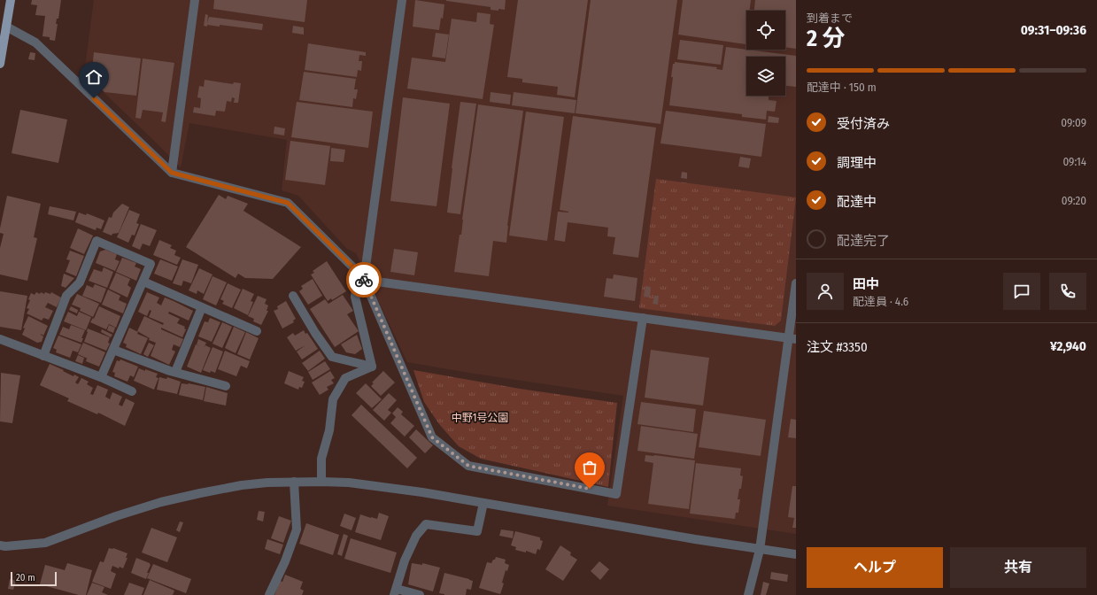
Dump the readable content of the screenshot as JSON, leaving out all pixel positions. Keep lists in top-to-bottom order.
{
  "parks": ["中野1号公園"],
  "scale_bar": "20 m",
  "page": {
    "heading": ["2 分", "到着まで", "09:31–09:36"],
    "panel": [
      "田中",
      "配達員 · 4.6",
      "注文 #3350",
      "¥2,940"
    ],
    "bar": "配達中 · 150 m",
    "list": [
      ["受付済み", "09:09"],
      ["調理中", "09:14"],
      ["配達中", "09:20"],
      "配達完了"
    ],
    "buttons": ["ヘルプ", "共有"],
    "scale": "20 m"
  }
}
